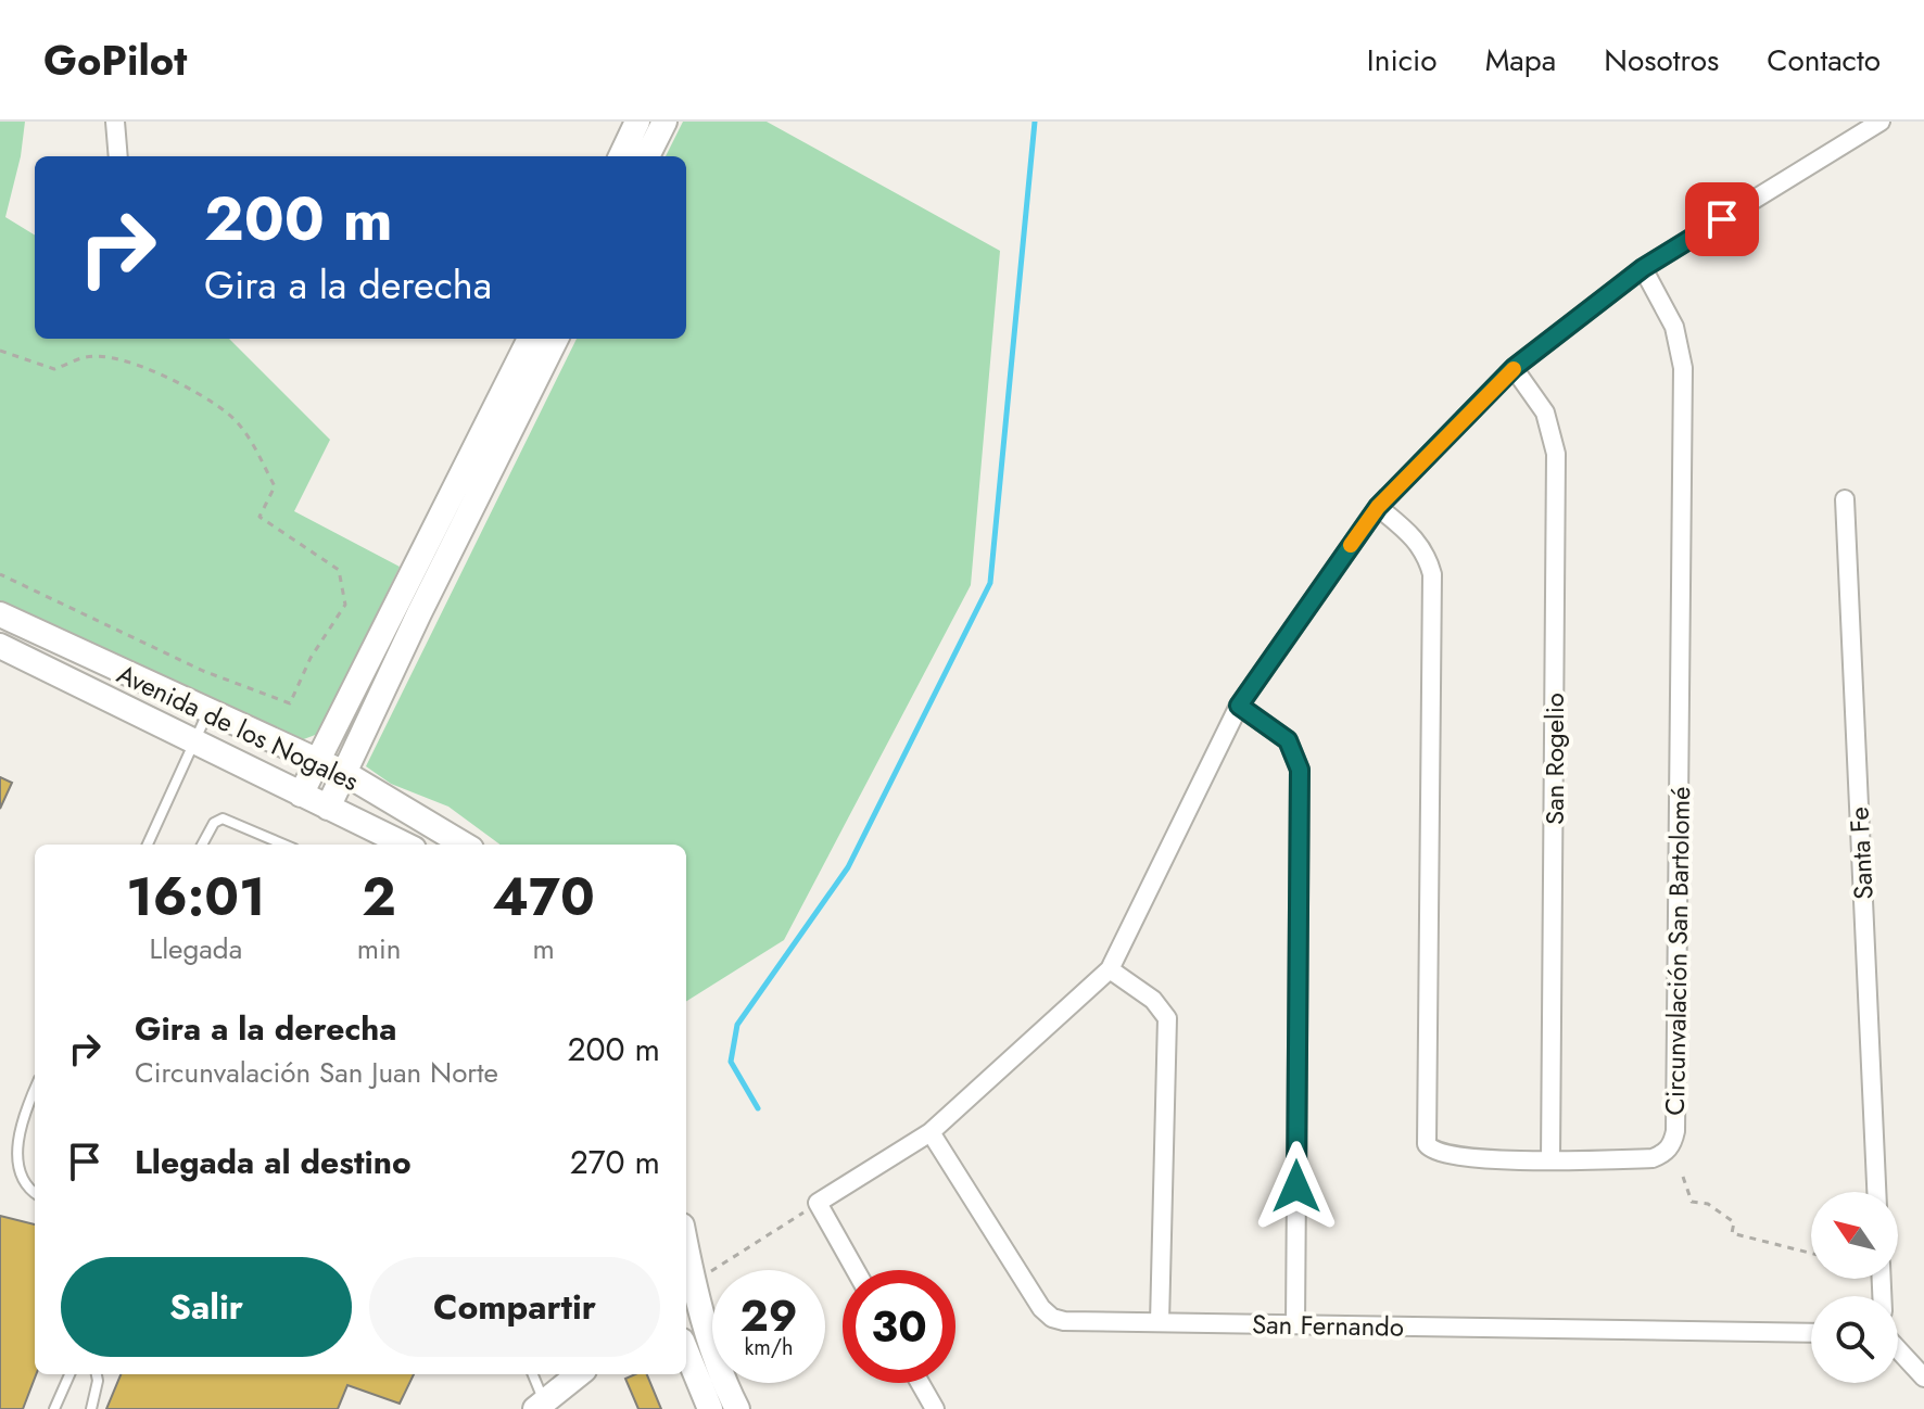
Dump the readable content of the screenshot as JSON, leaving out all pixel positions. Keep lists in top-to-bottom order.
{
  "streets": {
    "main road": ["Avenida de los Nogales"],
    "street": [
      "San Rogelio",
      "Santa Fe",
      "Circunvalación San Bartolomé",
      "San Fernando"
    ]
  },
  "crossings": [
    ["San Rogelio", "Circunvalación San Bartolomé"]
  ],
  "north": "top left",
  "page": {
    "header": "GoPilot",
    "nav": [
      "Inicio",
      "Mapa",
      "Nosotros",
      "Contacto"
    ],
    "turn": ["200 m", "Gira a la derecha"],
    "eta": [
      "16:01",
      "Llegada",
      "2",
      "min",
      "470",
      "m"
    ],
    "list": [
      {
        "name": "Gira a la derecha",
        "note": "Circunvalación San Juan Norte",
        "value": "200 m"
      },
      {
        "name": "Llegada al destino",
        "value": "270 m"
      }
    ],
    "buttons": ["Salir", "Compartir"],
    "speed": "29 km/h",
    "limit": "30"
  }
}
